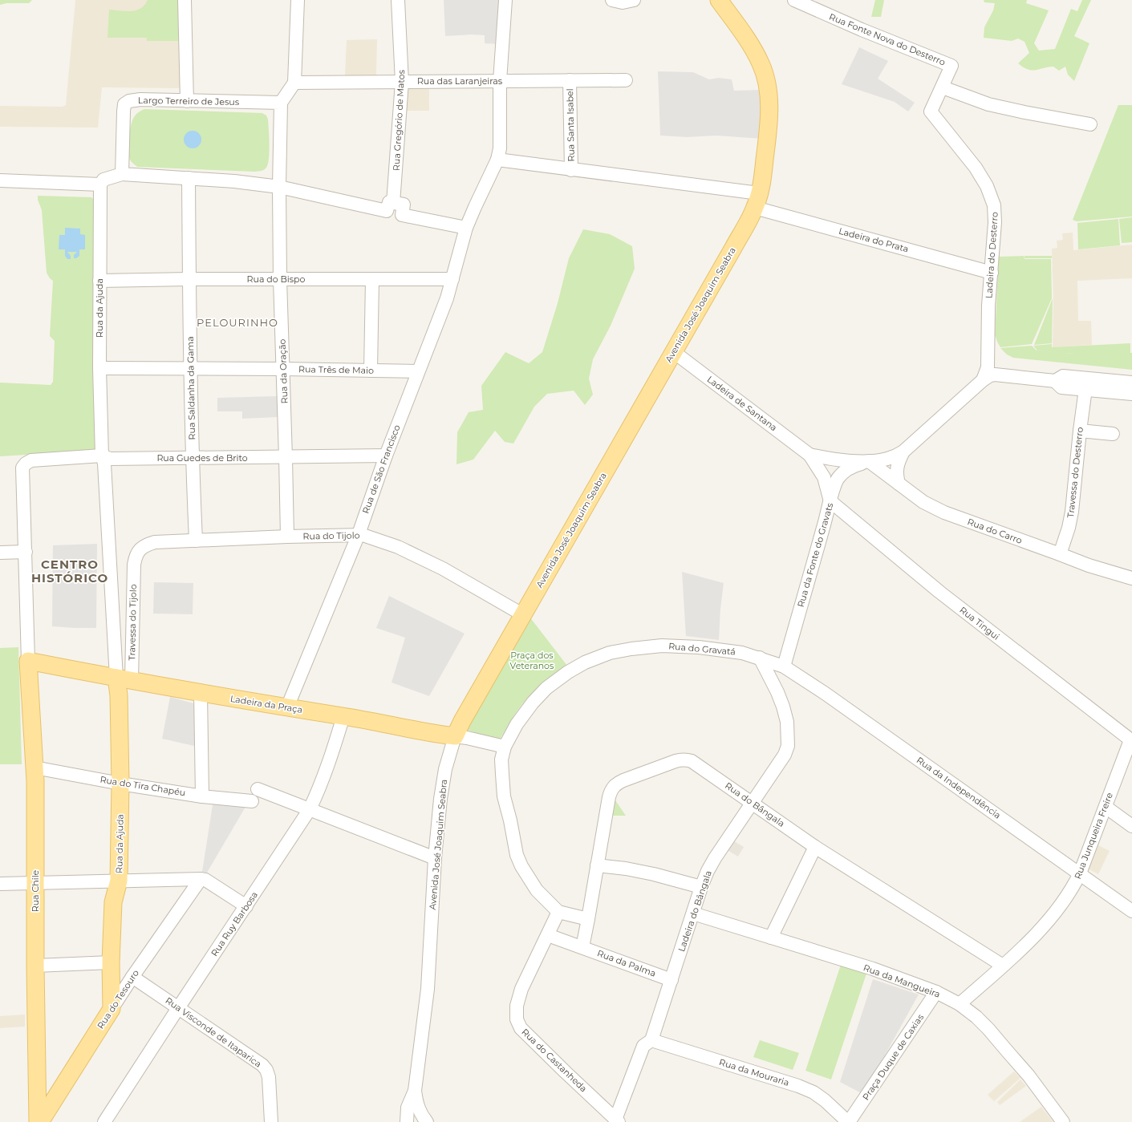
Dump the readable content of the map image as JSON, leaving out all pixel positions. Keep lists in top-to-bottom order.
{
  "streets": {
    "main road": [
      "Avenida José Joaquim Seabra",
      "Rua da Ajuda",
      "Ladeira da Praça",
      "Rua Chile",
      "Rua do Tesouro"
    ],
    "street": [
      "Rua Fonte Nova do Desterro",
      "Rua das Laranjeiras",
      "Largo Terreiro de Jesus",
      "Rua Gregório de Matos",
      "Rua Santa Isabel",
      "Ladeira do Prata",
      "Ladeira do Desterro",
      "Rua do Bispo",
      "Rua Três de Maio",
      "Rua da Oração",
      "Rua Saldanha da Gama",
      "Ladeira de Santana",
      "Rua Guedes de Brito",
      "Rua de São Francisco",
      "Travessa do Desterro",
      "Rua do Carro",
      "Rua do Tijolo",
      "Rua da Fonte do Gravats",
      "Travessa do Tijolo",
      "Rua Tingui",
      "Rua do Gravatá",
      "Rua do Tira Chapéu",
      "Rua da Independência",
      "Rua do Bângala",
      "Rua Junqueira Freire",
      "Ladeira do Bângala",
      "Rua Ruy Barbosa",
      "Rua da Palma",
      "Rua da Mangueira",
      "Rua Visconde de Itaparica",
      "Praça Duque de Caxias",
      "Rua do Castanheda",
      "Rua da Mouraria"
    ]
  },
  "crossings": [
    ["Rua Fonte Nova do Desterro", "Ladeira do Desterro"],
    ["Rua das Laranjeiras", "Rua Gregório de Matos"],
    ["Rua das Laranjeiras", "Rua Santa Isabel"],
    ["Rua das Laranjeiras", "Rua de São Francisco"],
    ["Rua Santa Isabel", "Ladeira do Prata"],
    ["Ladeira do Prata", "Ladeira do Desterro"],
    ["Ladeira do Prata", "Avenida José Joaquim Seabra"],
    ["Ladeira do Prata", "Rua de São Francisco"],
    ["Rua do Bispo", "Rua da Ajuda"],
    ["Rua do Bispo", "Rua da Oração"],
    ["Rua do Bispo", "Rua Saldanha da Gama"],
    ["Rua do Bispo", "Rua de São Francisco"],
    ["Avenida José Joaquim Seabra", "Ladeira de Santana"],
    ["Avenida José Joaquim Seabra", "Rua do Tijolo"],
    ["Avenida José Joaquim Seabra", "Ladeira da Praça"],
    ["Rua da Ajuda", "Rua Três de Maio"],
    ["Rua da Ajuda", "Rua Guedes de Brito"],
    ["Rua da Ajuda", "Travessa do Tijolo"],
    ["Rua da Ajuda", "Ladeira da Praça"],
    ["Rua da Ajuda", "Rua do Tira Chapéu"],
    ["Rua da Ajuda", "Rua do Tesouro"],
    ["Rua Três de Maio", "Rua da Oração"],
    ["Rua Três de Maio", "Rua Saldanha da Gama"],
    ["Rua Três de Maio", "Rua de São Francisco"],
    ["Rua da Oração", "Rua Guedes de Brito"],
    ["Rua da Oração", "Rua do Tijolo"],
    ["Rua Saldanha da Gama", "Rua Guedes de Brito"],
    ["Rua Saldanha da Gama", "Rua do Tijolo"],
    ["Ladeira de Santana", "Rua do Carro"],
    ["Ladeira de Santana", "Rua da Fonte do Gravats"],
    ["Ladeira de Santana", "Rua Tingui"],
    ["Rua Guedes de Brito", "Rua de São Francisco"],
    ["Rua de São Francisco", "Rua do Tijolo"],
    ["Rua de São Francisco", "Ladeira da Praça"],
    ["Travessa do Desterro", "Rua do Carro"],
    ["Rua do Carro", "Rua da Fonte do Gravats"],
    ["Rua do Tijolo", "Travessa do Tijolo"],
    ["Rua da Fonte do Gravats", "Rua Tingui"],
    ["Rua da Fonte do Gravats", "Rua do Gravatá"],
    ["Rua da Fonte do Gravats", "Rua da Independência"],
    ["Travessa do Tijolo", "Ladeira da Praça"],
    ["Rua Tingui", "Rua Junqueira Freire"],
    ["Rua do Gravatá", "Ladeira da Praça"],
    ["Rua do Gravatá", "Rua da Independência"],
    ["Rua do Gravatá", "Ladeira do Bângala"],
    ["Rua do Gravatá", "Rua do Castanheda"],
    ["Ladeira da Praça", "Rua Chile"],
    ["Ladeira da Praça", "Rua Ruy Barbosa"],
    ["Rua do Tira Chapéu", "Rua Chile"],
    ["Rua da Independência", "Rua Junqueira Freire"],
    ["Rua do Bângala", "Rua Junqueira Freire"],
    ["Rua do Bângala", "Ladeira do Bângala"],
    ["Rua do Bângala", "Rua da Palma"],
    ["Rua Junqueira Freire", "Rua da Mangueira"],
    ["Ladeira do Bângala", "Rua da Palma"],
    ["Ladeira do Bângala", "Rua da Mangueira"],
    ["Ladeira do Bângala", "Rua da Mouraria"],
    ["Rua Ruy Barbosa", "Rua Visconde de Itaparica"],
    ["Rua da Palma", "Rua do Castanheda"],
    ["Rua da Mangueira", "Praça Duque de Caxias"],
    ["Rua do Tesouro", "Rua Visconde de Itaparica"],
    ["Praça Duque de Caxias", "Rua da Mouraria"]
  ],
  "districts": ["PELOURINHO", "CENTRO HISTÓRICO"],
  "parks": ["Praça dos Veteranos"]
}
